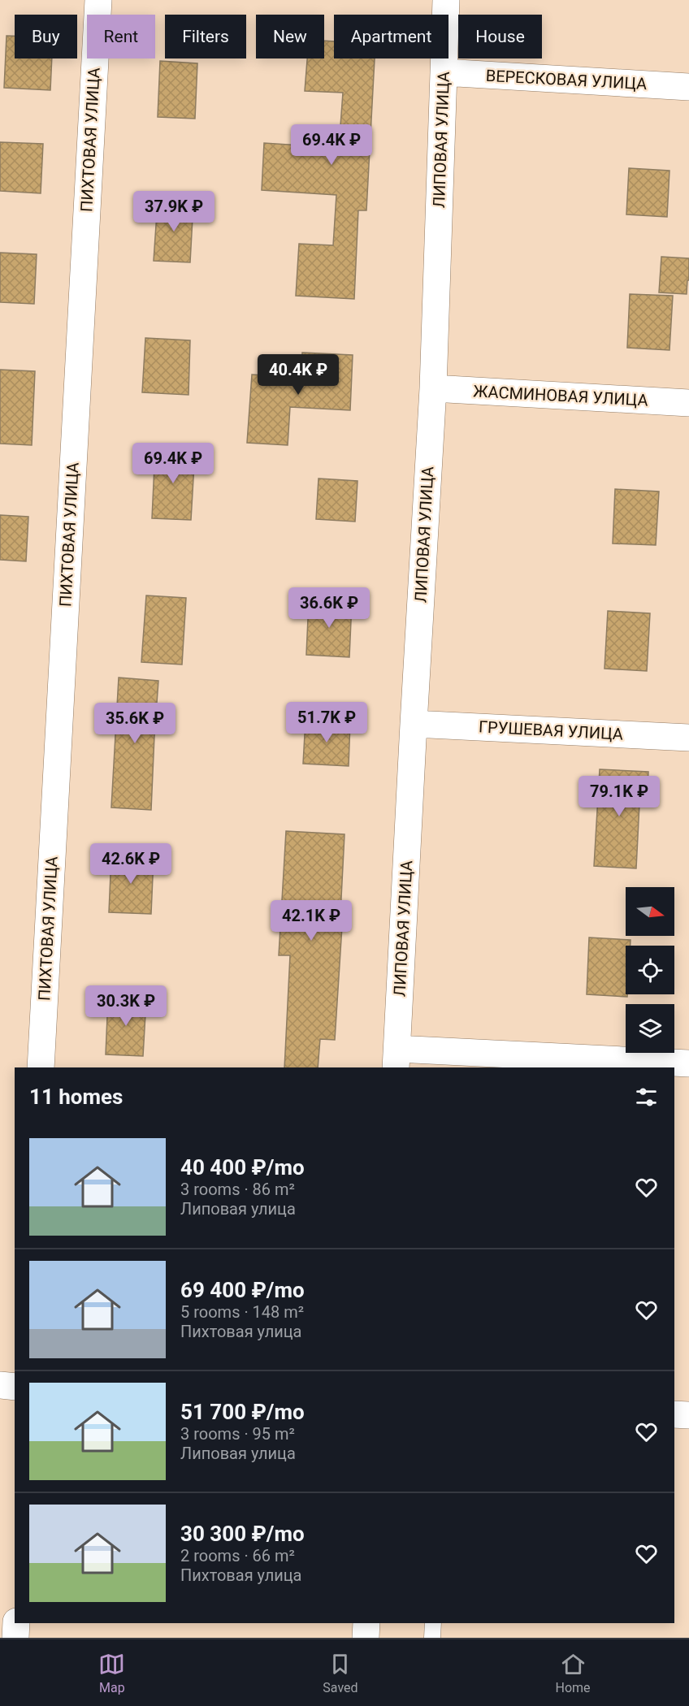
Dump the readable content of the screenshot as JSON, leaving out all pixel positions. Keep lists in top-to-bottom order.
{
  "streets": {
    "street": [
      "ВЕРЕСКОВАЯ УЛИЦА",
      "ПИХТОВАЯ УЛИЦА",
      "ЛИПОВАЯ УЛИЦА",
      "ЖАСМИНОВАЯ УЛИЦА",
      "ГРУШЕВАЯ УЛИЦА"
    ]
  },
  "crossings": [
    ["ВЕРЕСКОВАЯ УЛИЦА", "ЛИПОВАЯ УЛИЦА"],
    ["ЛИПОВАЯ УЛИЦА", "ЖАСМИНОВАЯ УЛИЦА"],
    ["ЛИПОВАЯ УЛИЦА", "ГРУШЕВАЯ УЛИЦА"]
  ],
  "north": "right",
  "page": {
    "chip": [
      "Buy",
      "Rent",
      "Filters",
      "New",
      "Apartment",
      "House"
    ],
    "price": [
      "69.4K ₽",
      "37.9K ₽",
      "40.4K ₽",
      "69.4K ₽",
      "36.6K ₽",
      "51.7K ₽",
      "35.6K ₽",
      "79.1K ₽",
      "42.6K ₽",
      "42.1K ₽",
      "30.3K ₽"
    ],
    "heading": "11 homes",
    "list": [
      {
        "name": "40 400 ₽/mo",
        "note": "3 rooms · 86 m² · Липовая улица"
      },
      {
        "name": "69 400 ₽/mo",
        "note": "5 rooms · 148 m² · Пихтовая улица"
      },
      {
        "name": "51 700 ₽/mo",
        "note": "3 rooms · 95 m² · Липовая улица"
      },
      {
        "name": "30 300 ₽/mo",
        "note": "2 rooms · 66 m² · Пихтовая улица"
      }
    ],
    "tabs": ["Map", "Saved", "Home"]
  }
}
